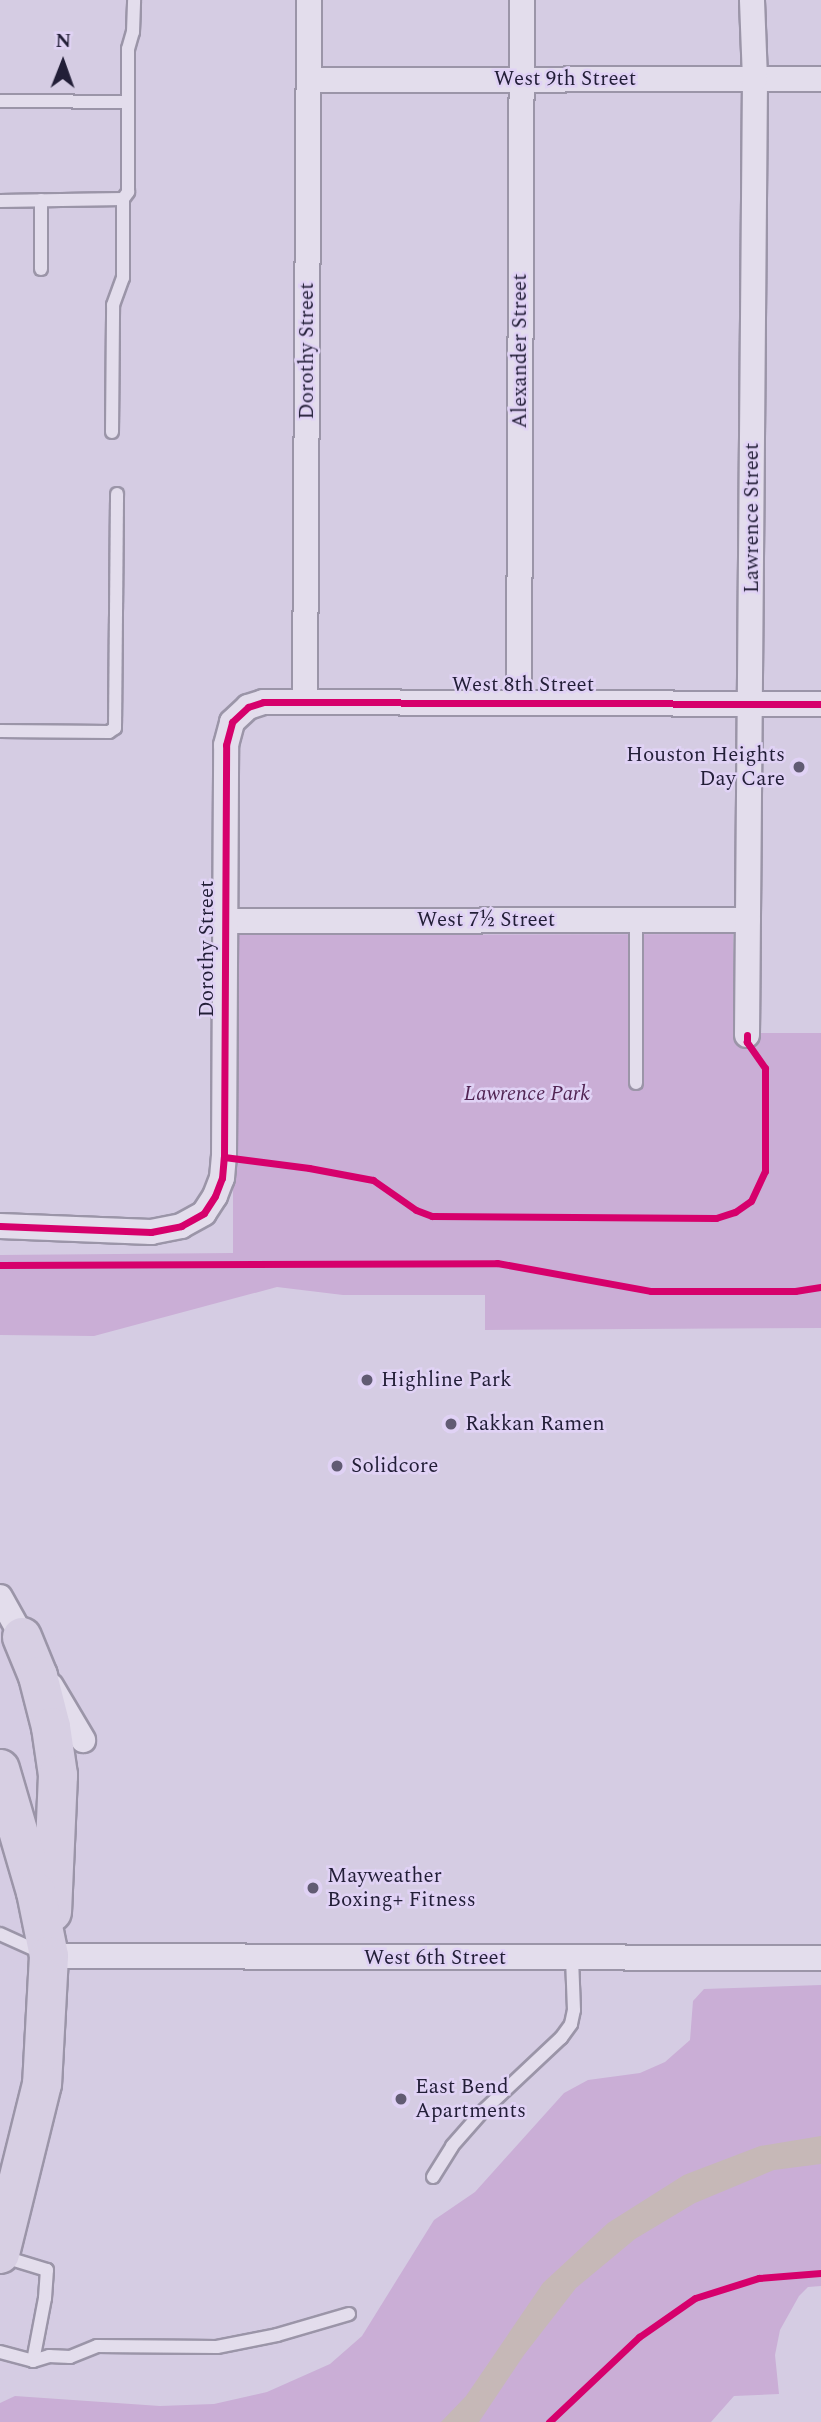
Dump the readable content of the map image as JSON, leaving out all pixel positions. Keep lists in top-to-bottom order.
{
  "streets": {
    "street": [
      "West 9th Street",
      "Dorothy Street",
      "Alexander Street",
      "Lawrence Street",
      "West 8th Street",
      "West 7½ Street",
      "West 6th Street"
    ]
  },
  "crossings": [
    ["West 9th Street", "Dorothy Street"],
    ["West 9th Street", "Alexander Street"],
    ["West 9th Street", "Lawrence Street"],
    ["Dorothy Street", "West 8th Street"],
    ["Dorothy Street", "West 7½ Street"],
    ["Alexander Street", "West 8th Street"],
    ["Lawrence Street", "West 8th Street"],
    ["Lawrence Street", "West 7½ Street"]
  ],
  "parks": ["Lawrence Park"],
  "places": [
    "Houston Heights Day Care",
    "Highline Park",
    "Rakkan Ramen",
    "Solidcore",
    "Mayweather Boxing+ Fitness",
    "East Bend Apartments"
  ],
  "north": "top"
}
